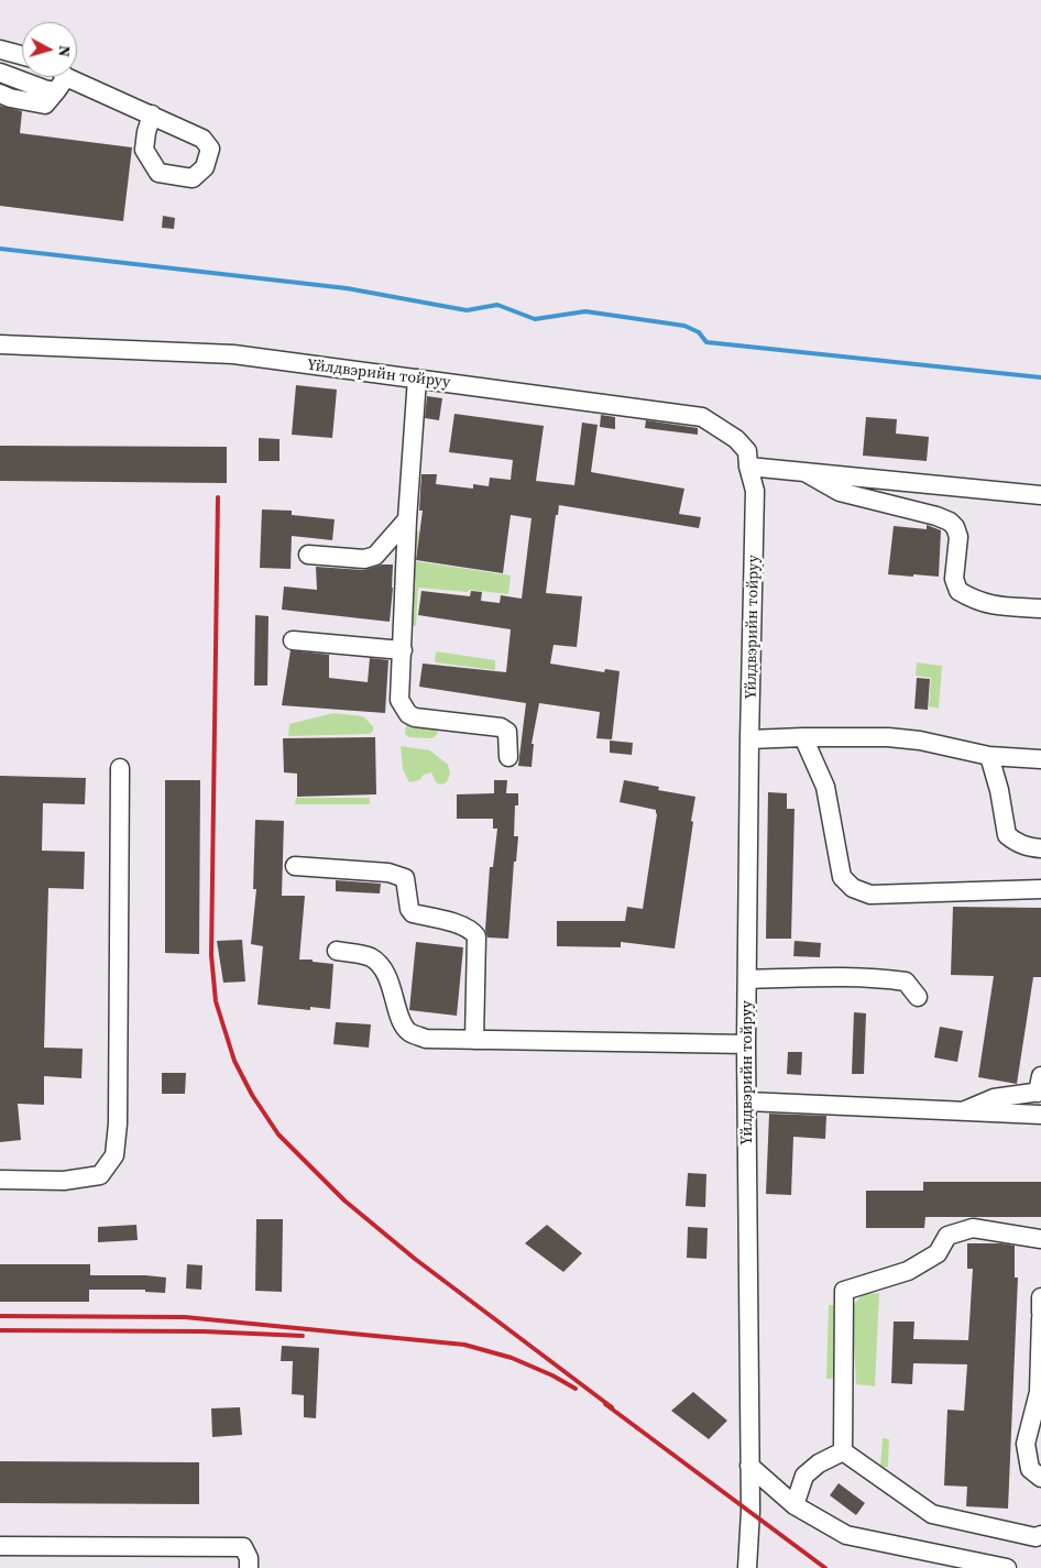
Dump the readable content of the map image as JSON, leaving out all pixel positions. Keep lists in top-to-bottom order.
{
  "streets": {
    "lane": ["Үйлдвэрийн тойруу"]
  },
  "north": "right"
}
